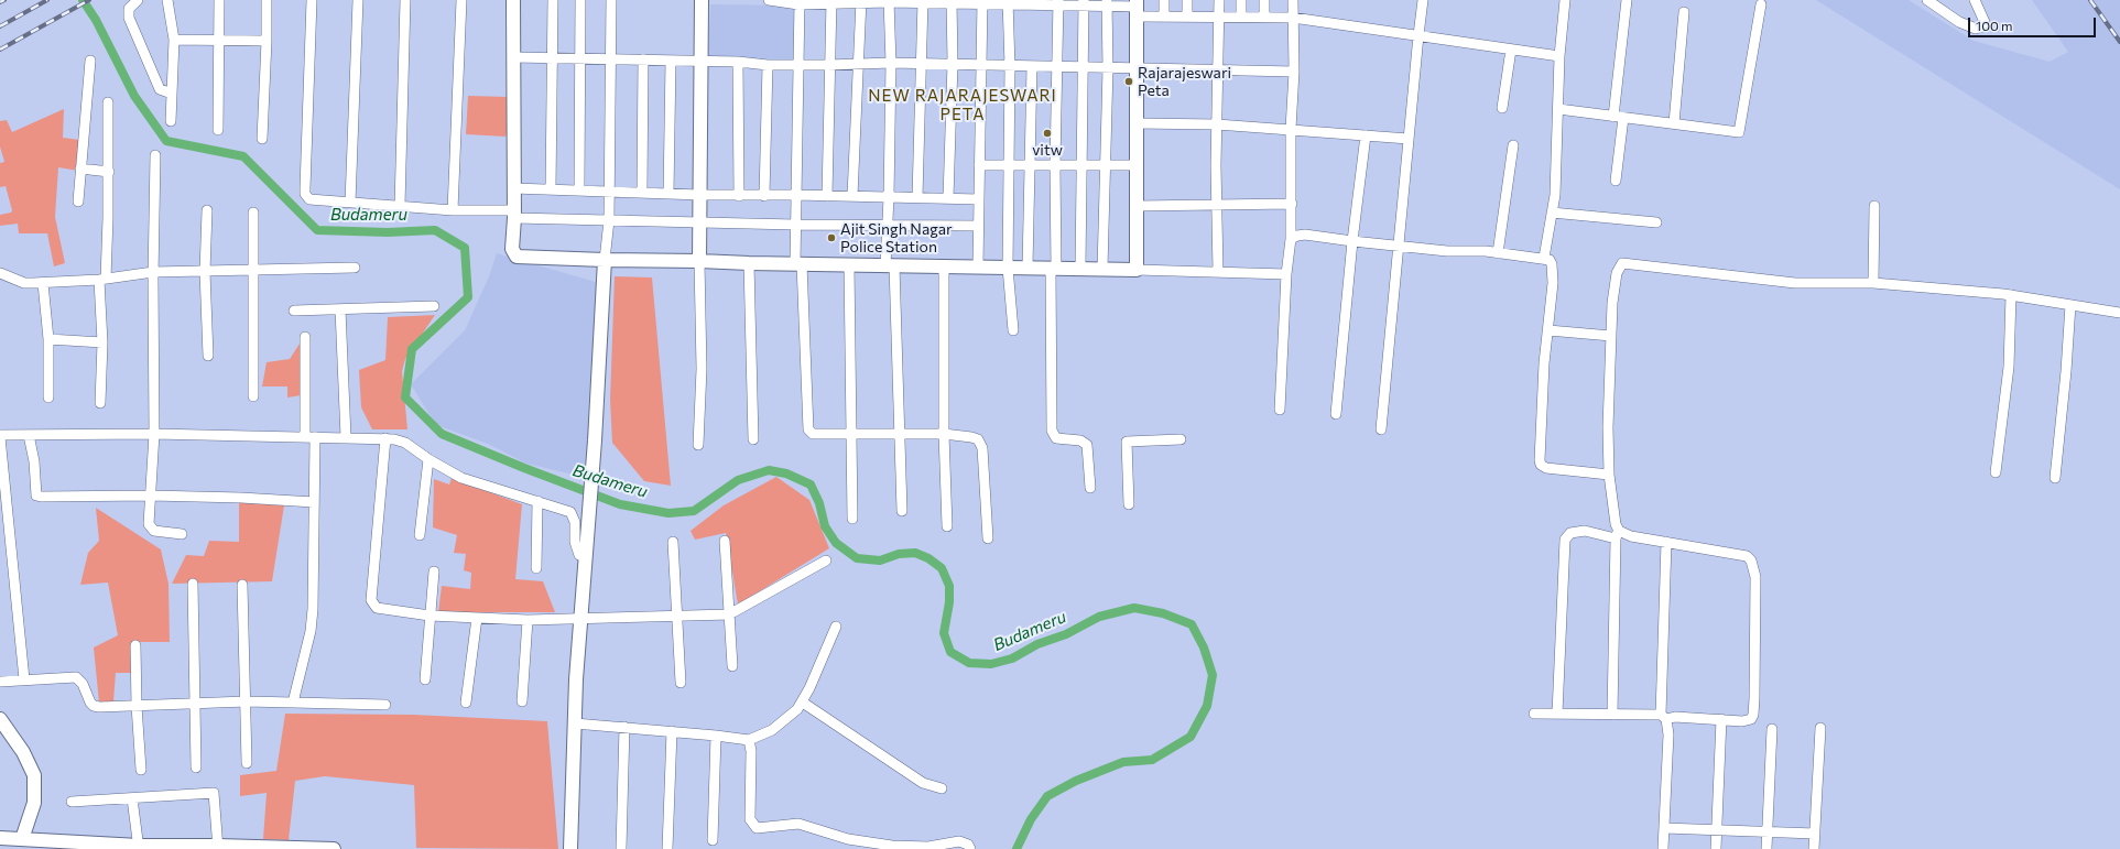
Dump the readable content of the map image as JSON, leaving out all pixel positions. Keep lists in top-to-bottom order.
{
  "districts": ["NEW RAJARAJESWARI PETA"],
  "water": ["Budameru"],
  "places": ["Rajarajeswari Peta", "vitw", "Ajit Singh Nagar Police Station"],
  "scale_bar": "100 m"
}
